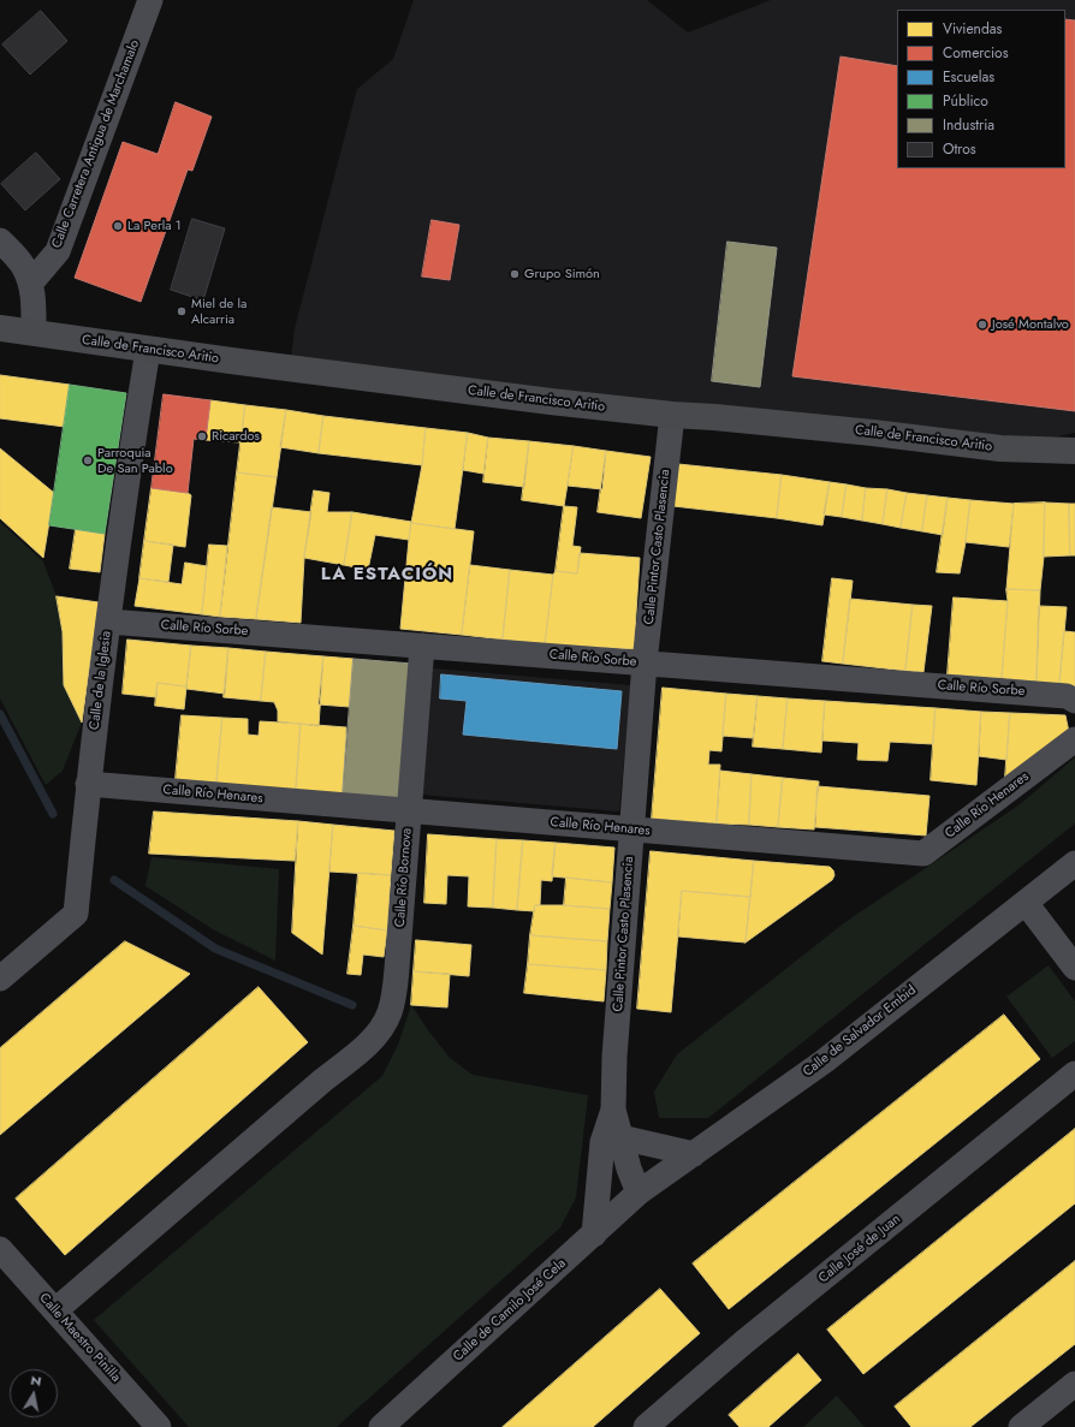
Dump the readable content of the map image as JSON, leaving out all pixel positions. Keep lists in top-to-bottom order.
{
  "streets": {
    "main road": ["Calle de Francisco Aritio"],
    "street": [
      "Calle Carretera Antigua de Marchamalo",
      "Calle Pintor Casto Plasencia",
      "Calle Río Sorbe",
      "Calle de la Iglesia",
      "Calle Río Henares",
      "Calle Río Bornova",
      "Calle de Salvador Embid",
      "Calle José de Juan",
      "Calle de Camilo José Cela",
      "Calle Maestro Pinilla"
    ]
  },
  "crossings": [
    ["Calle de Francisco Aritio", "Calle Pintor Casto Plasencia"],
    ["Calle de Francisco Aritio", "Calle de la Iglesia"],
    ["Calle Pintor Casto Plasencia", "Calle Río Sorbe"],
    ["Calle Pintor Casto Plasencia", "Calle Río Henares"],
    ["Calle Pintor Casto Plasencia", "Calle de Salvador Embid"],
    ["Calle Pintor Casto Plasencia", "Calle de Camilo José Cela"],
    ["Calle Río Sorbe", "Calle de la Iglesia"],
    ["Calle Río Sorbe", "Calle Río Bornova"],
    ["Calle de la Iglesia", "Calle Río Henares"],
    ["Calle Río Henares", "Calle Río Bornova"],
    ["Calle Río Bornova", "Calle Maestro Pinilla"],
    ["Calle de Salvador Embid", "Calle de Camilo José Cela"]
  ],
  "districts": ["LA ESTACIÓN"],
  "places": [
    "La Perla 1",
    "Grupo Simón",
    "Miel de la Alcarria",
    "José Montalvo",
    "Ricardos",
    "Parroquia De San Pablo"
  ],
  "legend": [
    "Viviendas",
    "Comercios",
    "Escuelas",
    "Público",
    "Industria",
    "Otros"
  ],
  "north": "top"
}
